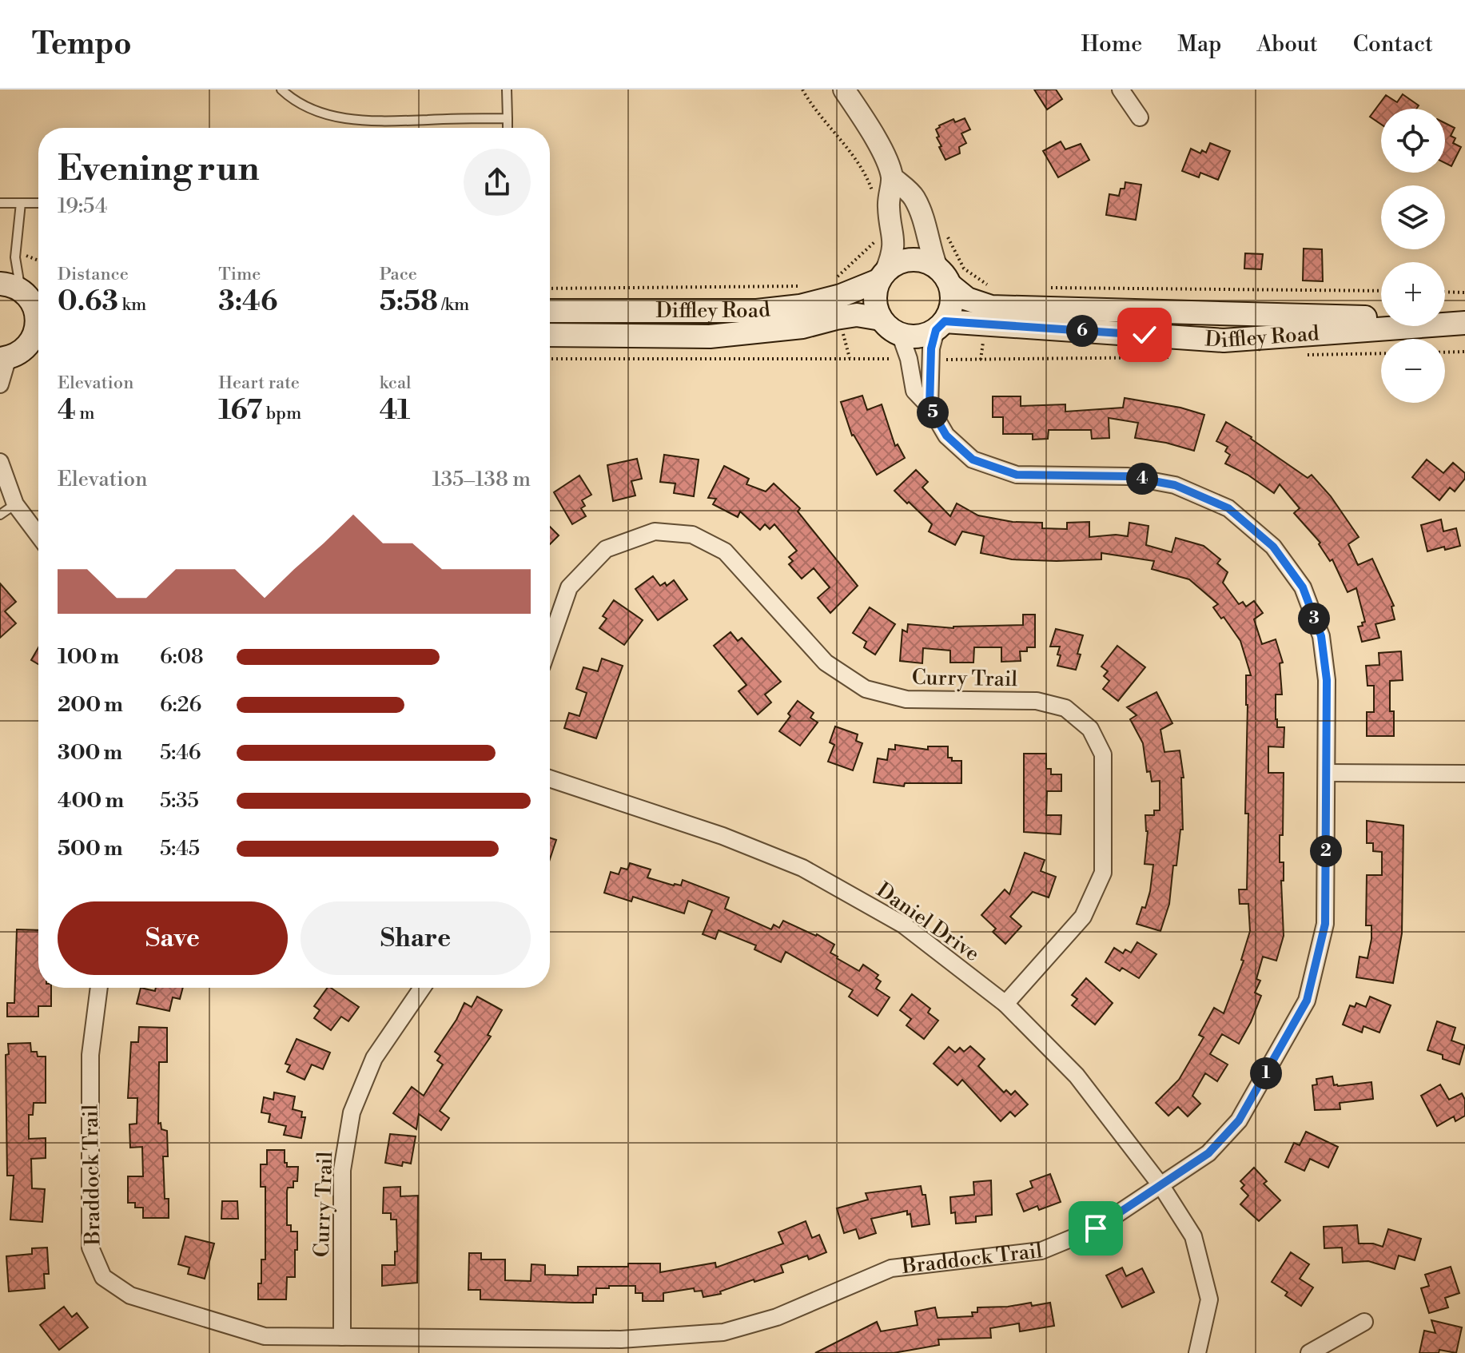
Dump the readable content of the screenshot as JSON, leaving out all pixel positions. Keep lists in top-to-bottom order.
{
  "streets": {
    "main road": ["Diffley Road"],
    "street": ["Curry Trail", "Daniel Drive", "Braddock Trail"]
  },
  "crossings": [
    ["Diffley Road", "Braddock Trail"],
    ["Curry Trail", "Daniel Drive"],
    ["Curry Trail", "Braddock Trail"],
    ["Daniel Drive", "Braddock Trail"]
  ],
  "page": {
    "header": "Tempo",
    "nav": [
      "Home",
      "Map",
      "About",
      "Contact"
    ],
    "map_buttons": ["+", "−"],
    "heading": ["Evening run", "19:54"],
    "stats": [
      ["Distance", "0.63 km"],
      ["Time", "3:46"],
      ["Pace", "5:58 /km"],
      ["Elevation", "4 m"],
      ["Heart rate", "167 bpm"],
      ["kcal", "41"]
    ],
    "pins": [
      "6",
      "5",
      "4",
      "3",
      "2",
      "1"
    ],
    "chart": ["Elevation", "135–138 m"],
    "list": [
      {
        "name": "100 m",
        "note": "6:08"
      },
      {
        "name": "200 m",
        "note": "6:26"
      },
      {
        "name": "300 m",
        "note": "5:46"
      },
      {
        "name": "400 m",
        "note": "5:35"
      },
      {
        "name": "500 m",
        "note": "5:45"
      }
    ],
    "buttons": ["Save", "Share"]
  }
}
